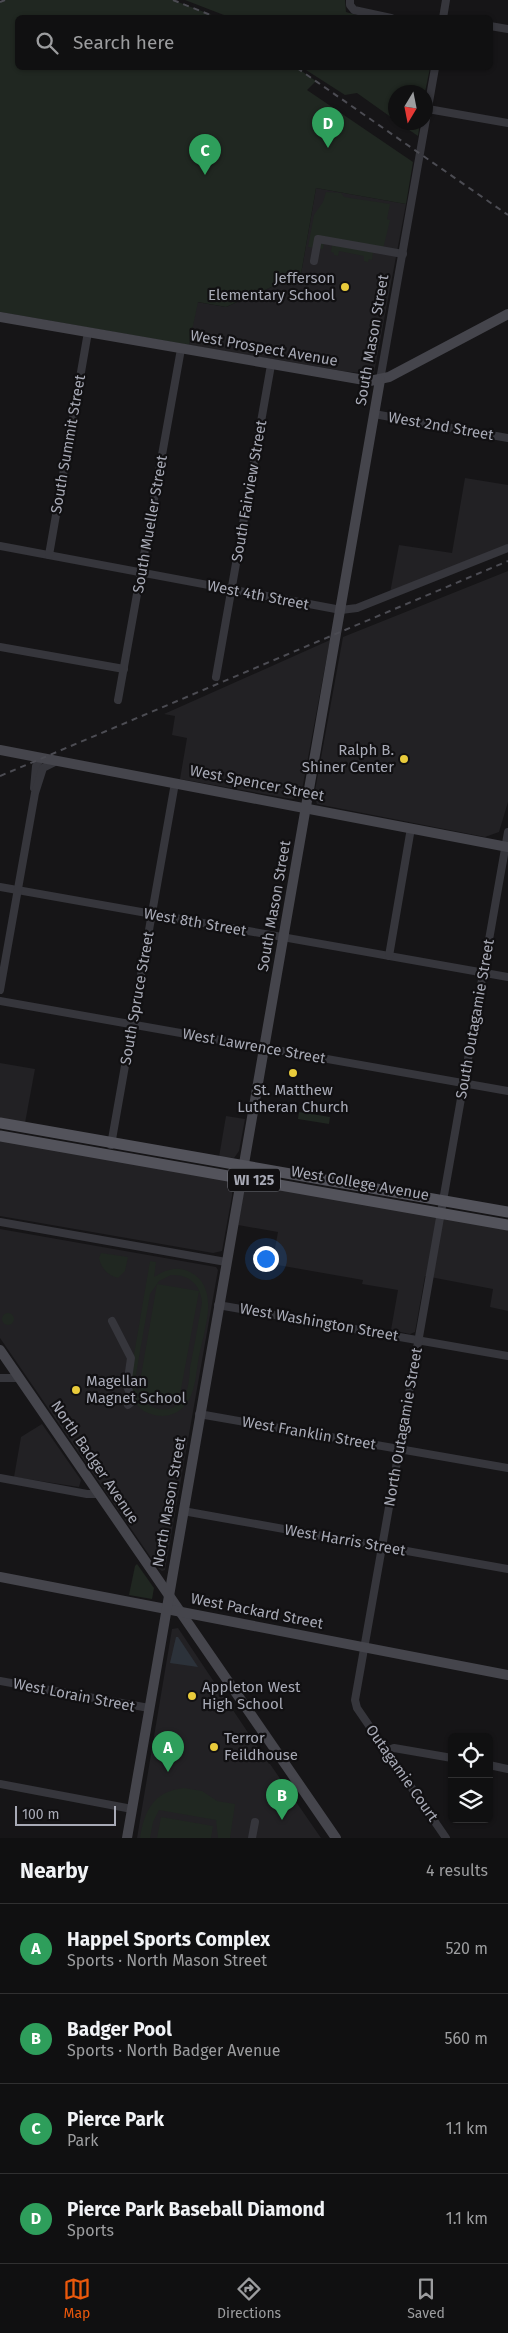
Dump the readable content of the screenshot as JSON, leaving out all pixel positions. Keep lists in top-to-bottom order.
{
  "streets": {
    "main road": [
      "South Mason Street",
      "West Prospect Avenue",
      "West Spencer Street",
      "WI 125",
      "West College Avenue",
      "North Badger Avenue",
      "North Mason Street",
      "West Packard Street"
    ],
    "street": [
      "West 2nd Street",
      "South Summit Street",
      "South Fairview Street",
      "South Mueller Street",
      "West 4th Street",
      "West 8th Street",
      "South Spruce Street",
      "South Outagamie Street",
      "West Lawrence Street",
      "West Washington Street",
      "North Outagamie Street",
      "West Franklin Street",
      "West Harris Street",
      "West Lorain Street",
      "Outagamie Court"
    ]
  },
  "crossings": [
    ["South Mason Street", "West Prospect Avenue"],
    ["South Mason Street", "West 2nd Street"],
    ["South Mason Street", "West 4th Street"],
    ["South Mason Street", "West Spencer Street"],
    ["South Mason Street", "West 8th Street"],
    ["South Mason Street", "West Lawrence Street"],
    ["South Mason Street", "West College Avenue"],
    ["South Mason Street", "North Mason Street"],
    ["West Prospect Avenue", "South Summit Street"],
    ["West Prospect Avenue", "South Fairview Street"],
    ["West Prospect Avenue", "South Mueller Street"],
    ["South Summit Street", "West 4th Street"],
    ["South Fairview Street", "West 4th Street"],
    ["South Mueller Street", "West 4th Street"],
    ["West Spencer Street", "South Spruce Street"],
    ["West Spencer Street", "South Outagamie Street"],
    ["West 8th Street", "South Spruce Street"],
    ["West 8th Street", "South Outagamie Street"],
    ["South Spruce Street", "West Lawrence Street"],
    ["South Spruce Street", "West College Avenue"],
    ["South Outagamie Street", "West Lawrence Street"],
    ["South Outagamie Street", "West College Avenue"],
    ["South Outagamie Street", "North Outagamie Street"],
    ["West College Avenue", "North Outagamie Street"],
    ["West College Avenue", "North Mason Street"],
    ["West Washington Street", "North Outagamie Street"],
    ["West Washington Street", "North Mason Street"],
    ["North Outagamie Street", "West Franklin Street"],
    ["North Outagamie Street", "West Harris Street"],
    ["North Outagamie Street", "West Packard Street"],
    ["North Outagamie Street", "Outagamie Court"],
    ["West Franklin Street", "North Mason Street"],
    ["North Badger Avenue", "North Mason Street"],
    ["North Badger Avenue", "West Packard Street"],
    ["North Mason Street", "West Harris Street"],
    ["North Mason Street", "West Packard Street"],
    ["North Mason Street", "West Lorain Street"]
  ],
  "places": [
    "Jefferson Elementary School",
    "Ralph B. Shiner Center",
    "St. Matthew Lutheran Church",
    "Magellan Magnet School",
    "Appleton West High School",
    "Terror Feildhouse"
  ],
  "scale_bar": "100 m",
  "north": "bottom",
  "page": {
    "search": "Search here",
    "pins": [
      "D",
      "C",
      "A",
      "B"
    ],
    "scale": "100 m",
    "heading": ["Nearby", "4 results"],
    "list": [
      {
        "mark": "A",
        "name": "Happel Sports Complex",
        "note": "Sports · North Mason Street",
        "value": "520 m"
      },
      {
        "mark": "B",
        "name": "Badger Pool",
        "note": "Sports · North Badger Avenue",
        "value": "560 m"
      },
      {
        "mark": "C",
        "name": "Pierce Park",
        "note": "Park",
        "value": "1.1 km"
      },
      {
        "mark": "D",
        "name": "Pierce Park Baseball Diamond",
        "note": "Sports",
        "value": "1.1 km"
      }
    ],
    "nav": ["Map", "Directions", "Saved"]
  }
}
